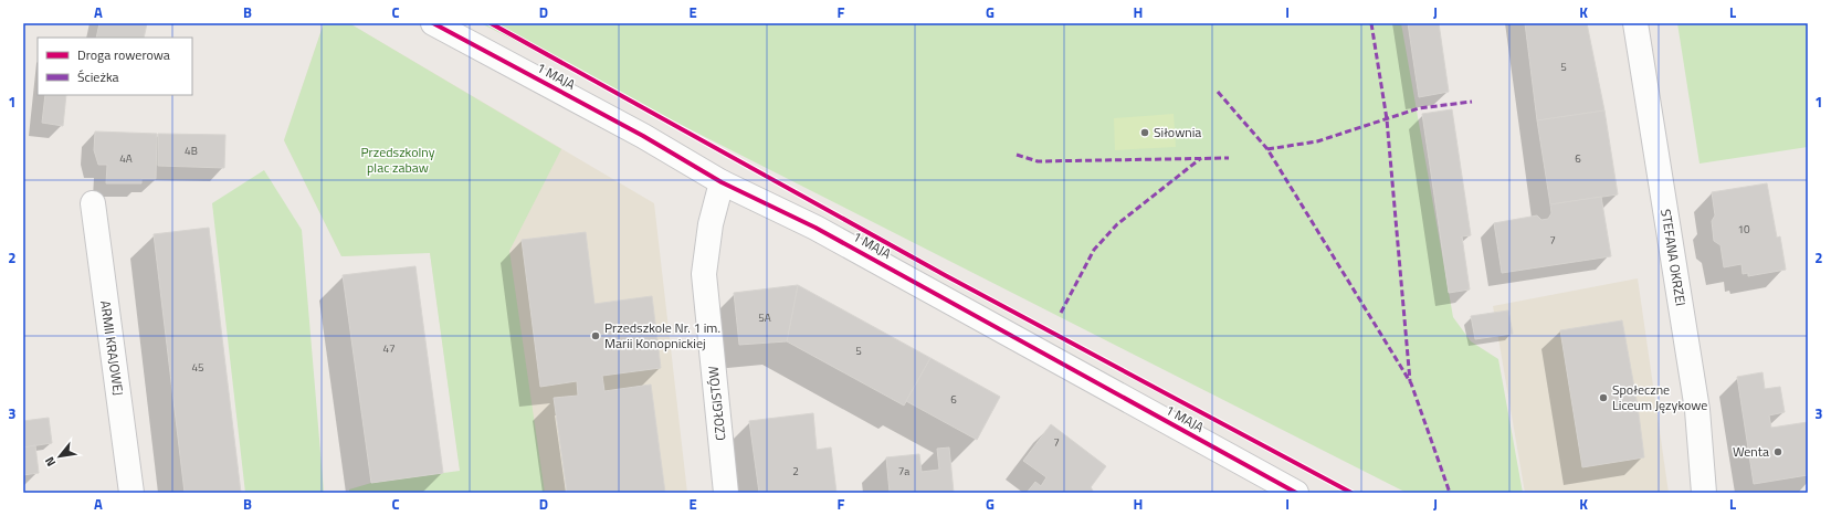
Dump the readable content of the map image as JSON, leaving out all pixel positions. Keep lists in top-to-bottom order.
{
  "streets": {
    "street": [
      "1 MAJA",
      "STEFANA OKRZEI",
      "ARMII KRAJOWEJ",
      "CZOŁGISTÓW"
    ]
  },
  "crossings": [
    ["1 MAJA", "CZOŁGISTÓW"]
  ],
  "parks": ["Przedszkolny plac zabaw"],
  "places": [
    "Siłownia",
    "Przedszkole Nr. 1 im. Marii Konopnickiej",
    "Społeczne Liceum Językowe",
    "Wenta"
  ],
  "house_numbers": [
    "5",
    "4B",
    "4A",
    "6",
    "10",
    "7",
    "5A",
    "47",
    "5",
    "45",
    "6",
    "7",
    "2",
    "7a"
  ],
  "legend": ["Droga rowerowa", "Ścieżka"],
  "north": "bottom left",
  "grid": {
    "columns": [
      "A",
      "B",
      "C",
      "D",
      "E",
      "F",
      "G",
      "H",
      "I",
      "J",
      "K",
      "L"
    ],
    "rows": ["1", "2", "3"]
  }
}
